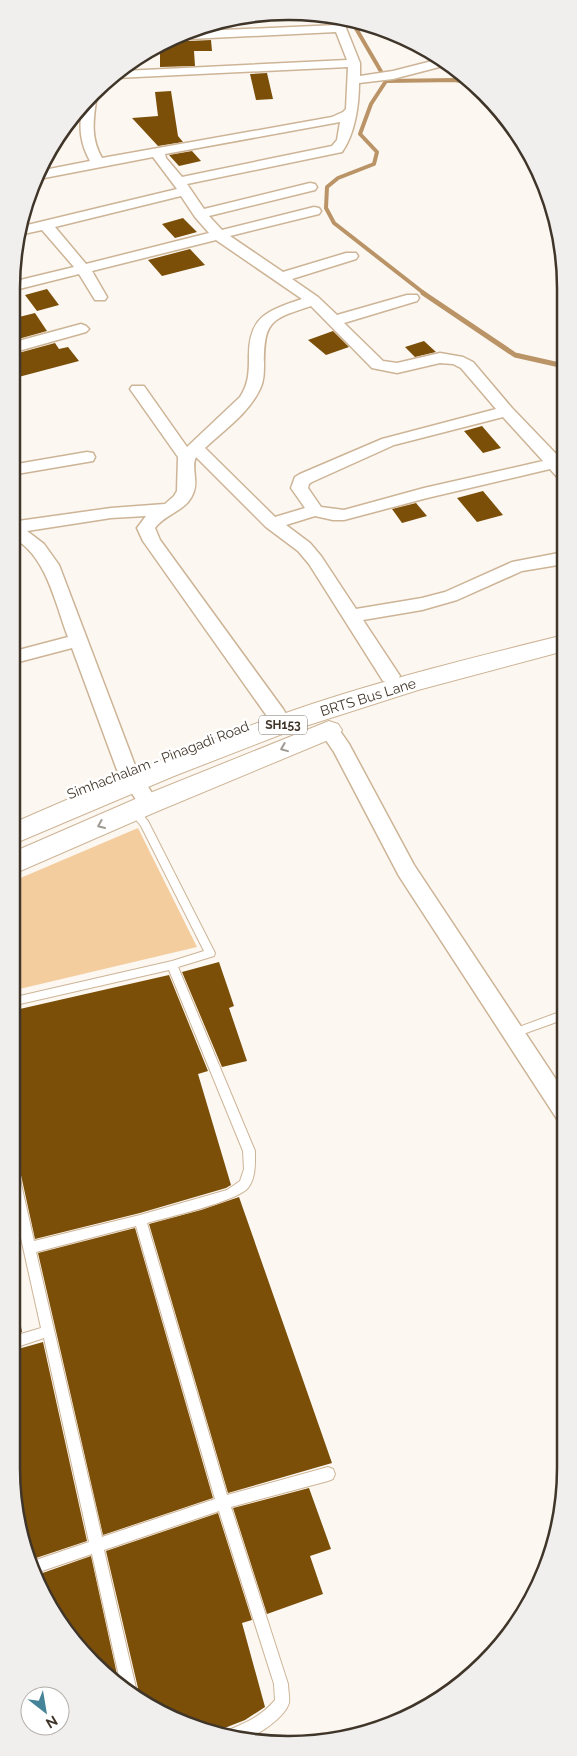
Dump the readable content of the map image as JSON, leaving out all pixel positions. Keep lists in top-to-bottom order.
{
  "streets": {
    "main road": ["BRTS Bus Lane", "SH153", "Simhachalam - Pinagadi Road"]
  },
  "crossings": [
    ["BRTS Bus Lane", "Simhachalam - Pinagadi Road"]
  ],
  "north": "bottom right"
}
